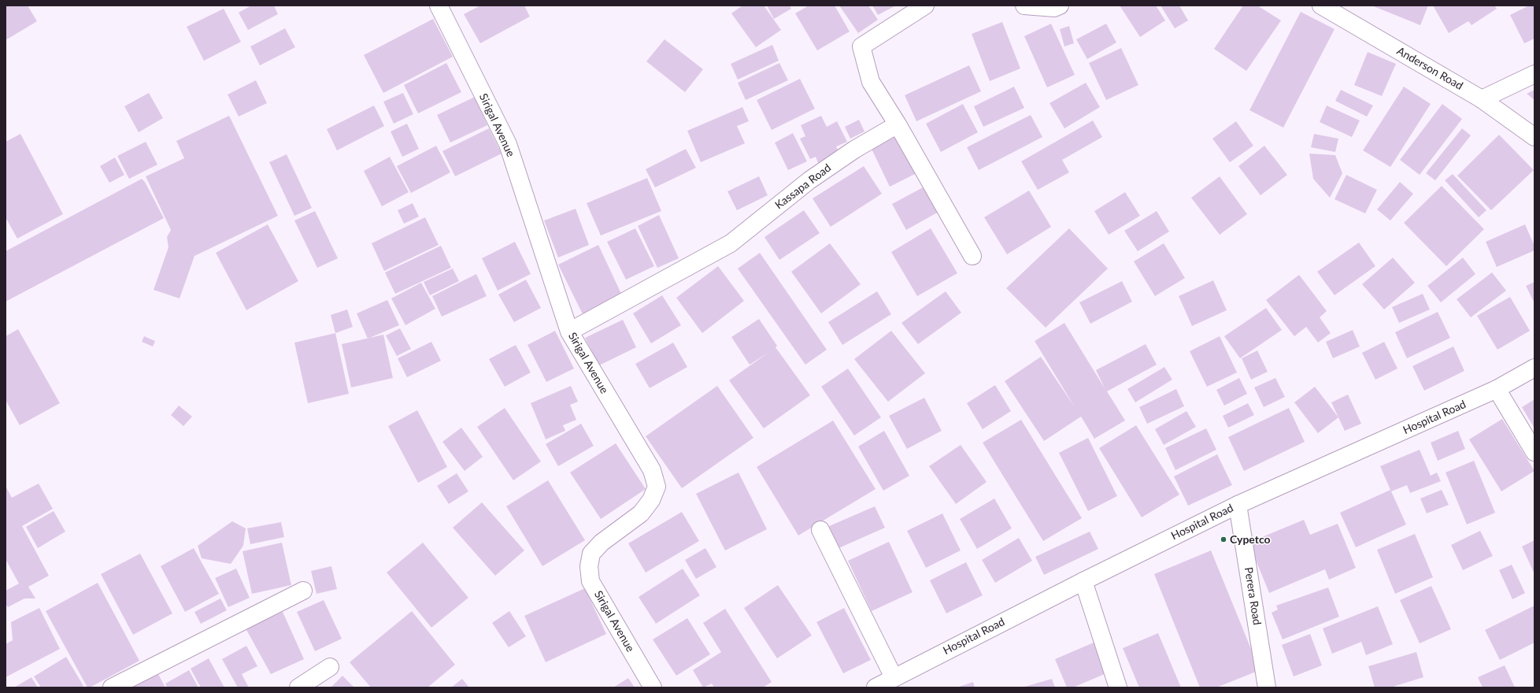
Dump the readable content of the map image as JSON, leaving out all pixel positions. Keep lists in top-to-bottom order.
{
  "streets": {
    "street": [
      "Anderson Road",
      "Sirigal Avenue",
      "Kassapa Road",
      "Hospital Road",
      "Perera Road"
    ]
  },
  "crossings": [
    ["Sirigal Avenue", "Kassapa Road"],
    ["Hospital Road", "Perera Road"]
  ],
  "places": ["Cypetco"]
}
